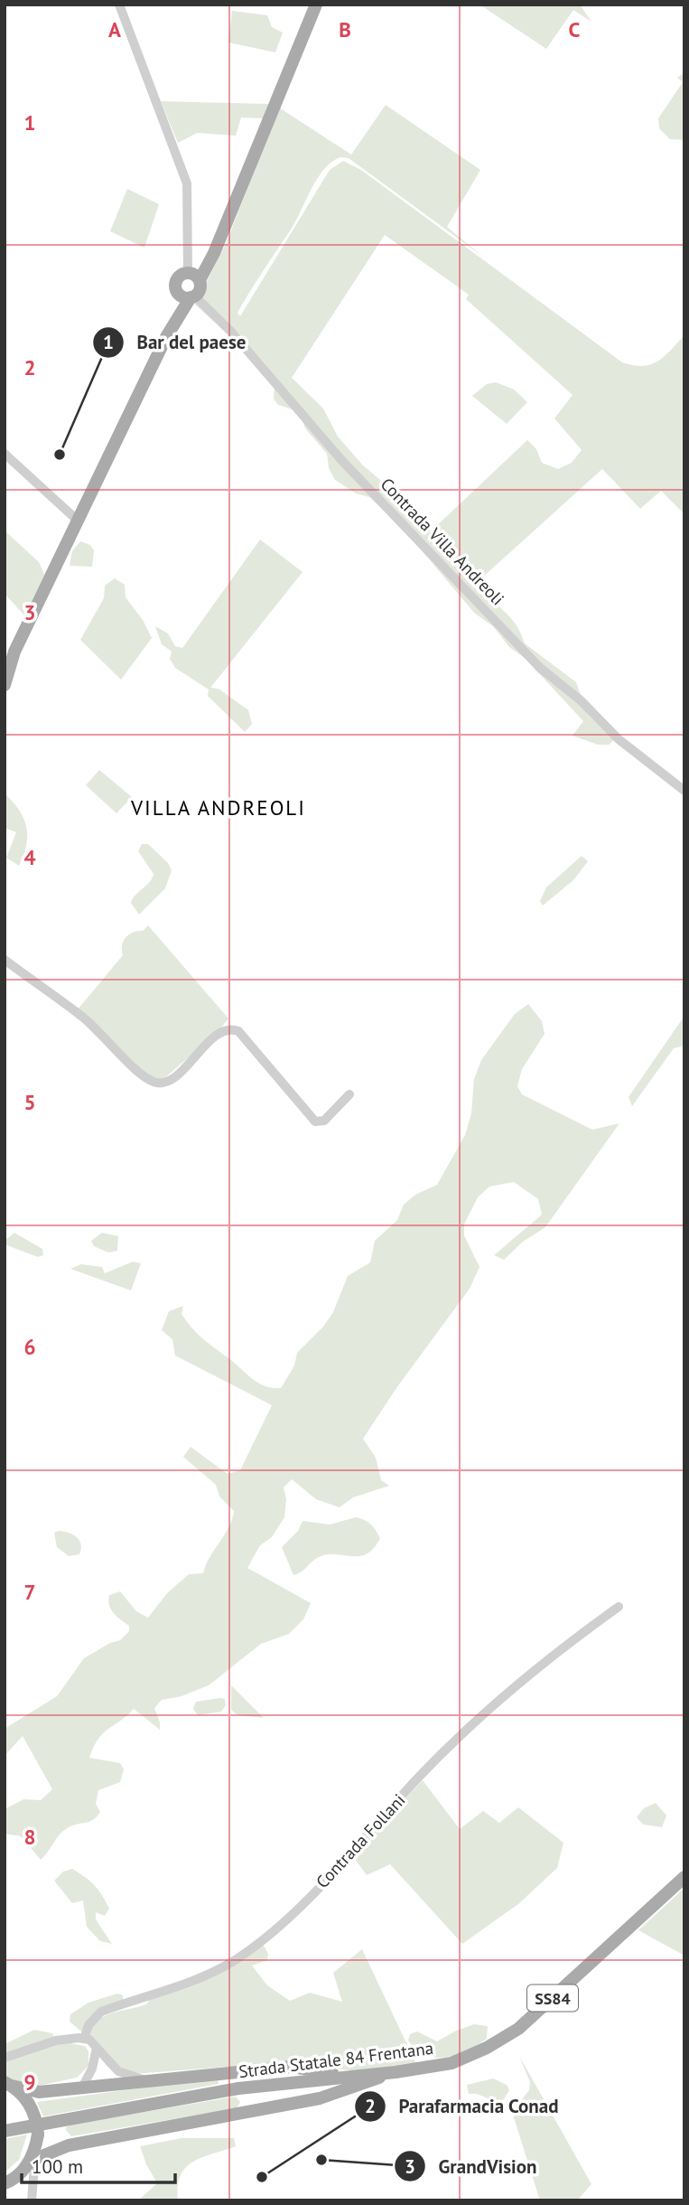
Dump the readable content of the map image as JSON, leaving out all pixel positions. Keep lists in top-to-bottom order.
{
  "streets": {
    "main road": ["SS84", "Strada Statale 84 Frentana"],
    "street": ["Contrada Villa Andreoli", "Contrada Follani"]
  },
  "districts": ["VILLA ANDREOLI"],
  "places": ["Bar del paese", "GrandVision", "Parafarmacia Conad"],
  "scale_bar": "100 m",
  "grid": {
    "columns": ["A", "B", "C"],
    "rows": [
      "1",
      "2",
      "3",
      "4",
      "5",
      "6",
      "7",
      "8",
      "9"
    ]
  }
}
